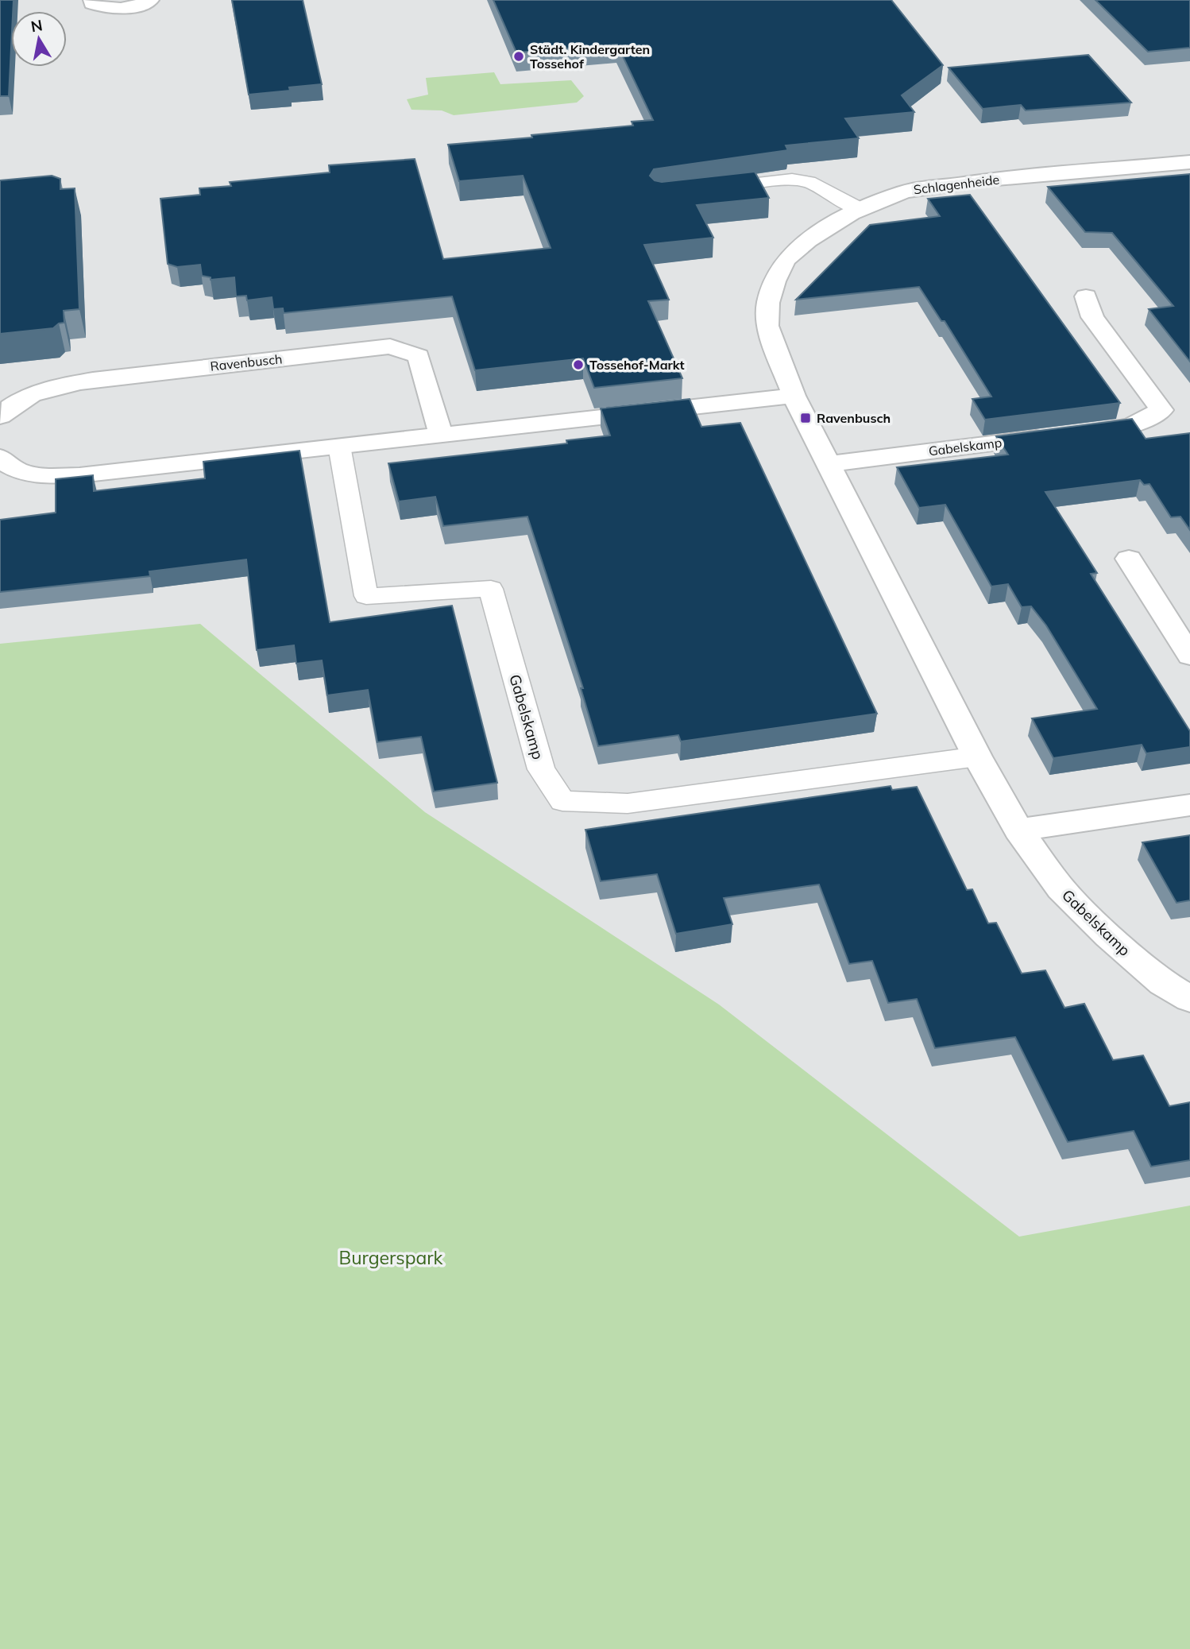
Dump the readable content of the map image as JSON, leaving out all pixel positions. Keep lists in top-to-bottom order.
{
  "streets": {
    "street": ["Schlagenheide", "Ravenbusch", "Gabelskamp"]
  },
  "crossings": [
    ["Schlagenheide", "Gabelskamp"]
  ],
  "parks": ["Burgerspark"],
  "places": {
    "other": ["Städt. Kindergarten Tossehof", "Tossehof-Markt"],
    "transit": ["Ravenbusch"]
  },
  "north": "top"
}
